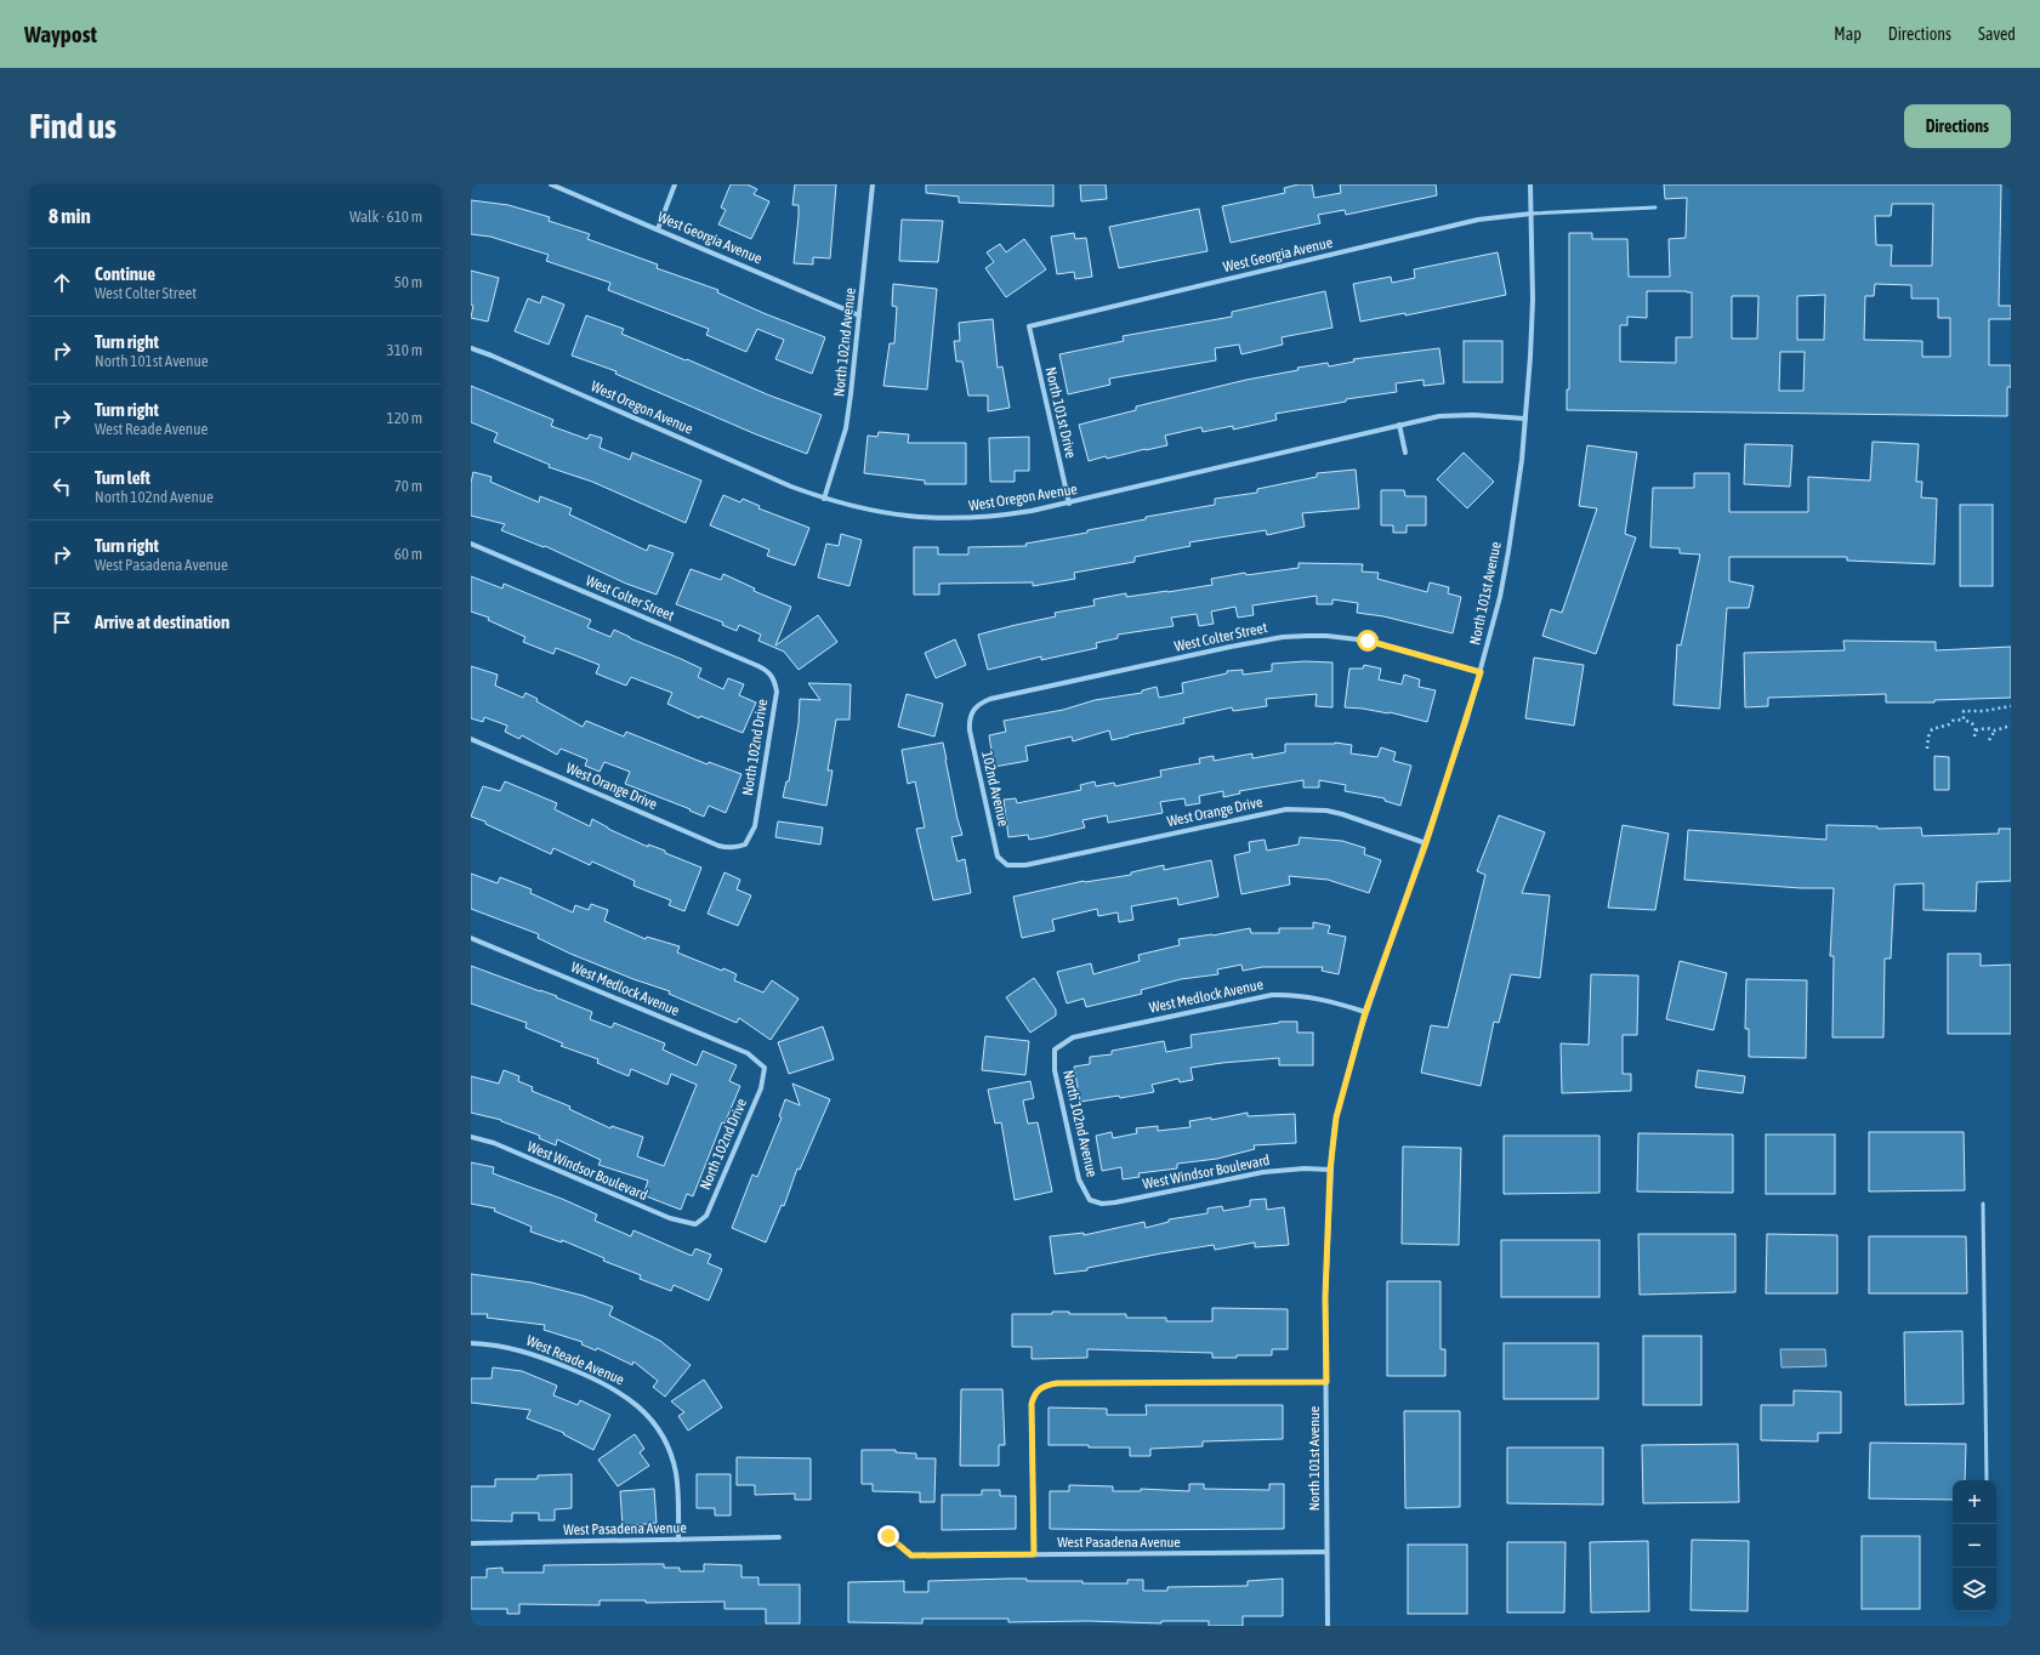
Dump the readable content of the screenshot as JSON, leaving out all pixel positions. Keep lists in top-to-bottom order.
{
  "streets": {
    "street": [
      "West Georgia Avenue",
      "North 102nd Avenue",
      "West Oregon Avenue",
      "North 101st Drive",
      "North 101st Avenue",
      "West Colter Street",
      "North 102nd Drive",
      "West Orange Drive",
      "102nd Avenue",
      "West Medlock Avenue",
      "West Windsor Boulevard",
      "West Reade Avenue",
      "West Pasadena Avenue"
    ]
  },
  "crossings": [
    ["West Georgia Avenue", "North 102nd Avenue"],
    ["West Georgia Avenue", "North 101st Drive"],
    ["West Georgia Avenue", "North 101st Avenue"],
    ["North 102nd Avenue", "West Oregon Avenue"],
    ["North 102nd Avenue", "West Medlock Avenue"],
    ["North 102nd Avenue", "West Windsor Boulevard"],
    ["West Oregon Avenue", "North 101st Drive"],
    ["West Oregon Avenue", "North 101st Avenue"],
    ["North 101st Avenue", "West Colter Street"],
    ["North 101st Avenue", "West Orange Drive"],
    ["North 101st Avenue", "West Medlock Avenue"],
    ["North 101st Avenue", "West Windsor Boulevard"],
    ["North 101st Avenue", "West Pasadena Avenue"],
    ["West Colter Street", "North 102nd Drive"],
    ["West Colter Street", "102nd Avenue"],
    ["North 102nd Drive", "West Orange Drive"],
    ["North 102nd Drive", "West Medlock Avenue"],
    ["North 102nd Drive", "West Windsor Boulevard"],
    ["West Orange Drive", "102nd Avenue"],
    ["West Reade Avenue", "West Pasadena Avenue"]
  ],
  "page": {
    "header": "Waypost",
    "nav": ["Map", "Directions", "Saved"],
    "buttons": "Directions",
    "title": "Find us",
    "heading": ["8 min", "Walk · 610 m"],
    "list": [
      ["Continue", "West Colter Street", "50 m"],
      ["Turn right", "North 101st Avenue", "310 m"],
      ["Turn right", "West Reade Avenue", "120 m"],
      ["Turn left", "North 102nd Avenue", "70 m"],
      ["Turn right", "West Pasadena Avenue", "60 m"],
      "Arrive at destination"
    ],
    "map_buttons": ["+", "−"]
  }
}
